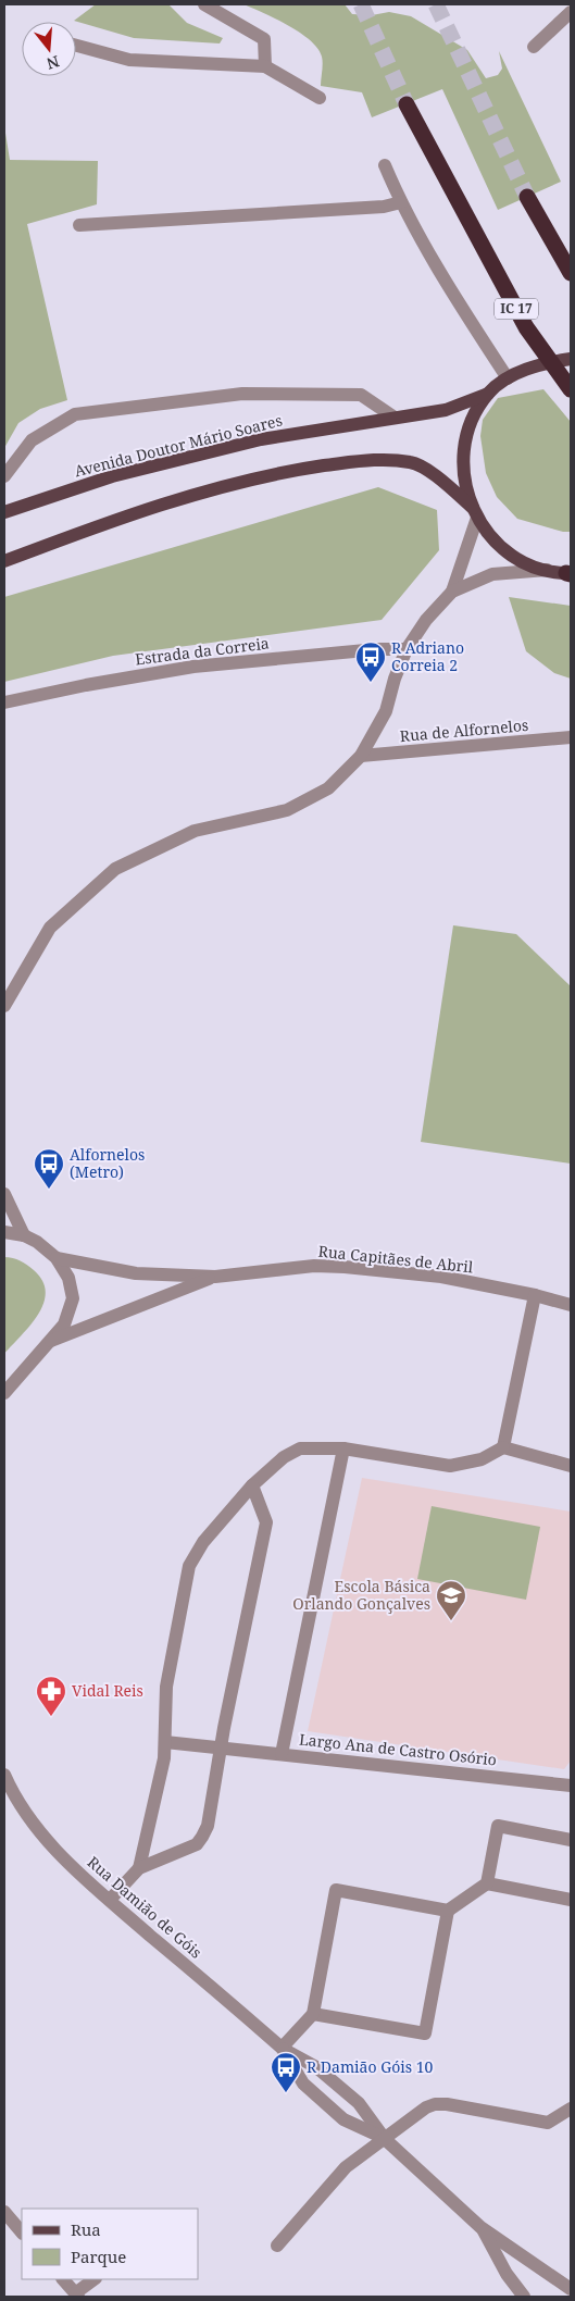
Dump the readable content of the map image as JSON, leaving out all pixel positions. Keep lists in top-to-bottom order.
{
  "streets": {
    "highway": ["IC 17"],
    "main road": ["Avenida Doutor Mário Soares"],
    "street": [
      "Estrada da Correia",
      "Rua de Alfornelos",
      "Rua Capitães de Abril",
      "Largo Ana de Castro Osório",
      "Rua Damião de Góis"
    ]
  },
  "places": {
    "bus stop": ["R Adriano Correia 2", "Alfornelos (Metro)", "R Damião Góis 10"],
    "school or university": ["Escola Básica Orlando Gonçalves"],
    "pharmacy": ["Vidal Reis"]
  },
  "legend": ["Rua", "Parque"],
  "north": "bottom"
}
